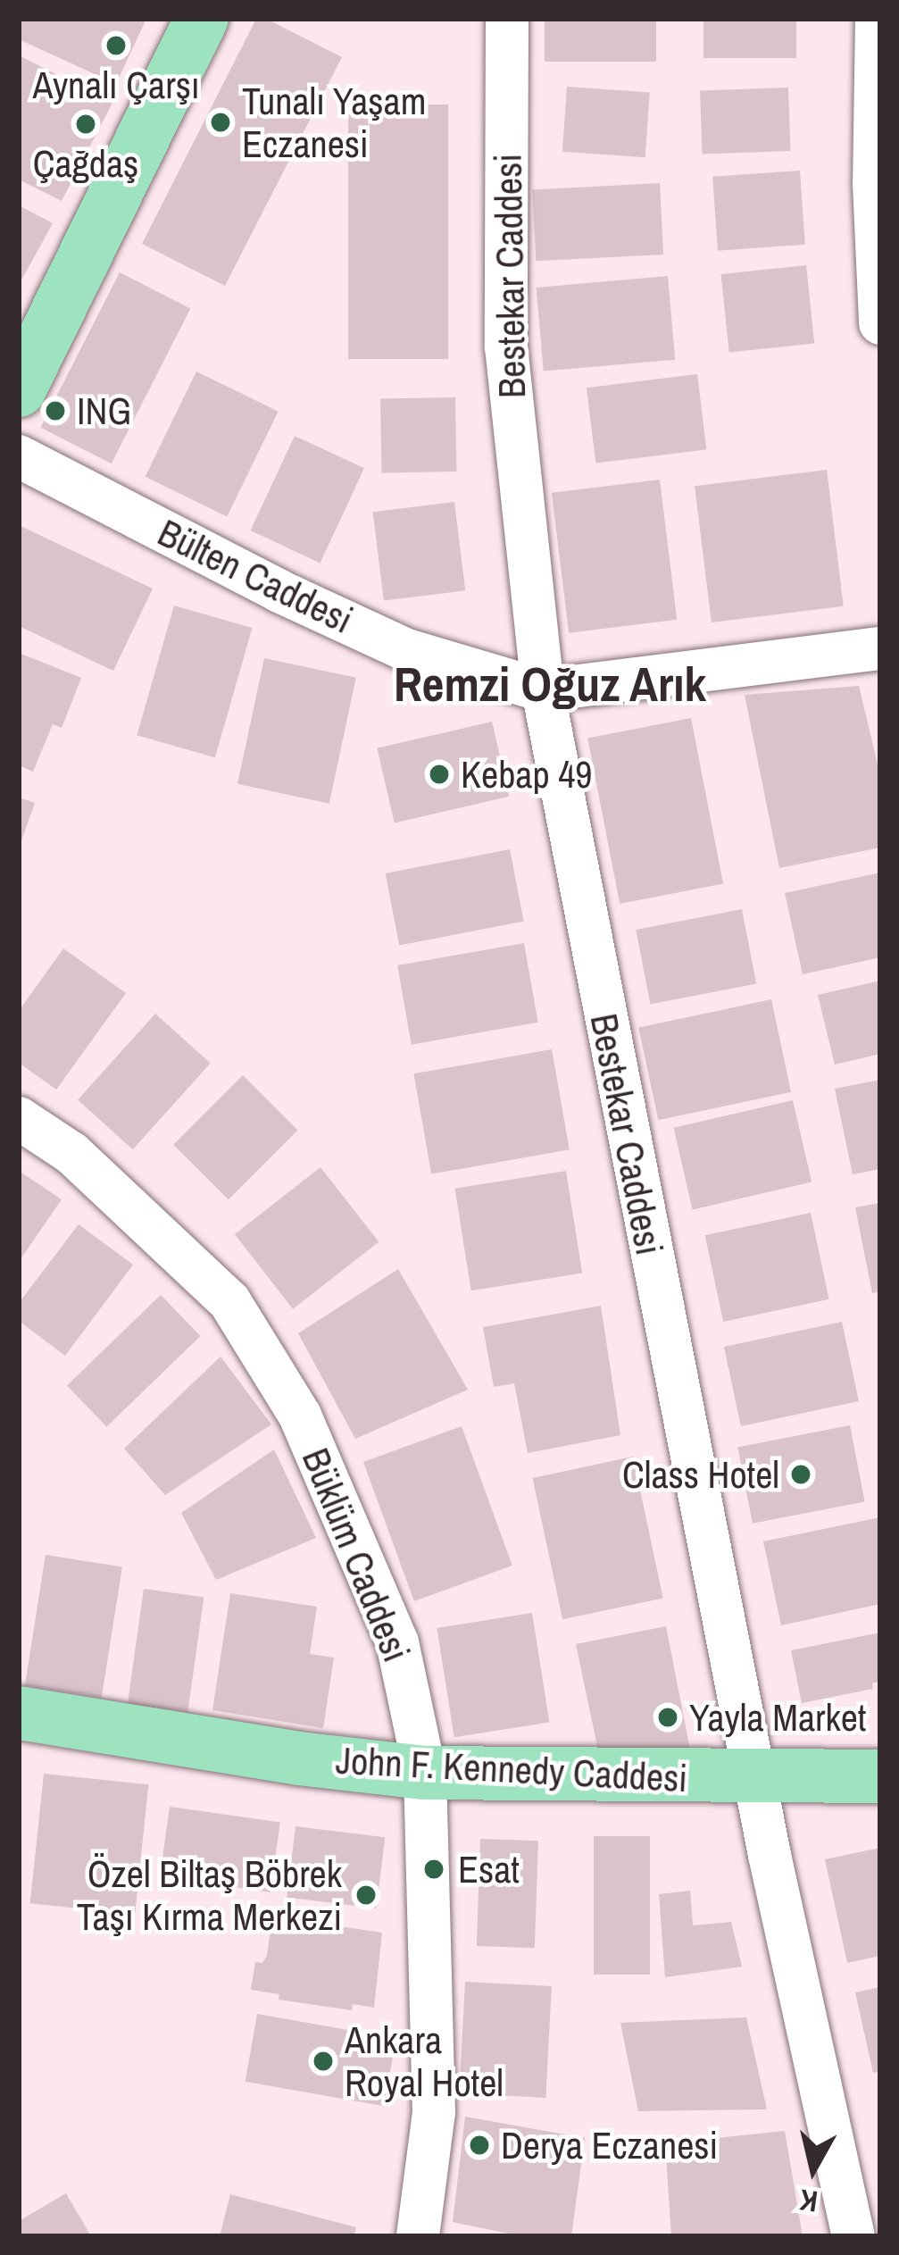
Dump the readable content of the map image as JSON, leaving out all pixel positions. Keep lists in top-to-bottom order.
{
  "streets": {
    "main road": ["John F. Kennedy Caddesi"],
    "street": ["Bestekar Caddesi", "Bülten Caddesi", "Büklüm Caddesi"]
  },
  "crossings": [
    ["Bestekar Caddesi", "Bülten Caddesi"],
    ["Bestekar Caddesi", "John F. Kennedy Caddesi"],
    ["Büklüm Caddesi", "John F. Kennedy Caddesi"]
  ],
  "districts": ["Remzi Oğuz Arık"],
  "places": [
    "Aynalı Çarşı",
    "Tunalı Yaşam Eczanesi",
    "Çağdaş",
    "ING",
    "Kebap 49",
    "Class Hotel",
    "Yayla Market",
    "Esat",
    "Özel Biltaş Böbrek Taşı Kırma Merkezi",
    "Ankara Royal Hotel",
    "Derya Eczanesi"
  ],
  "north": "bottom"
}
